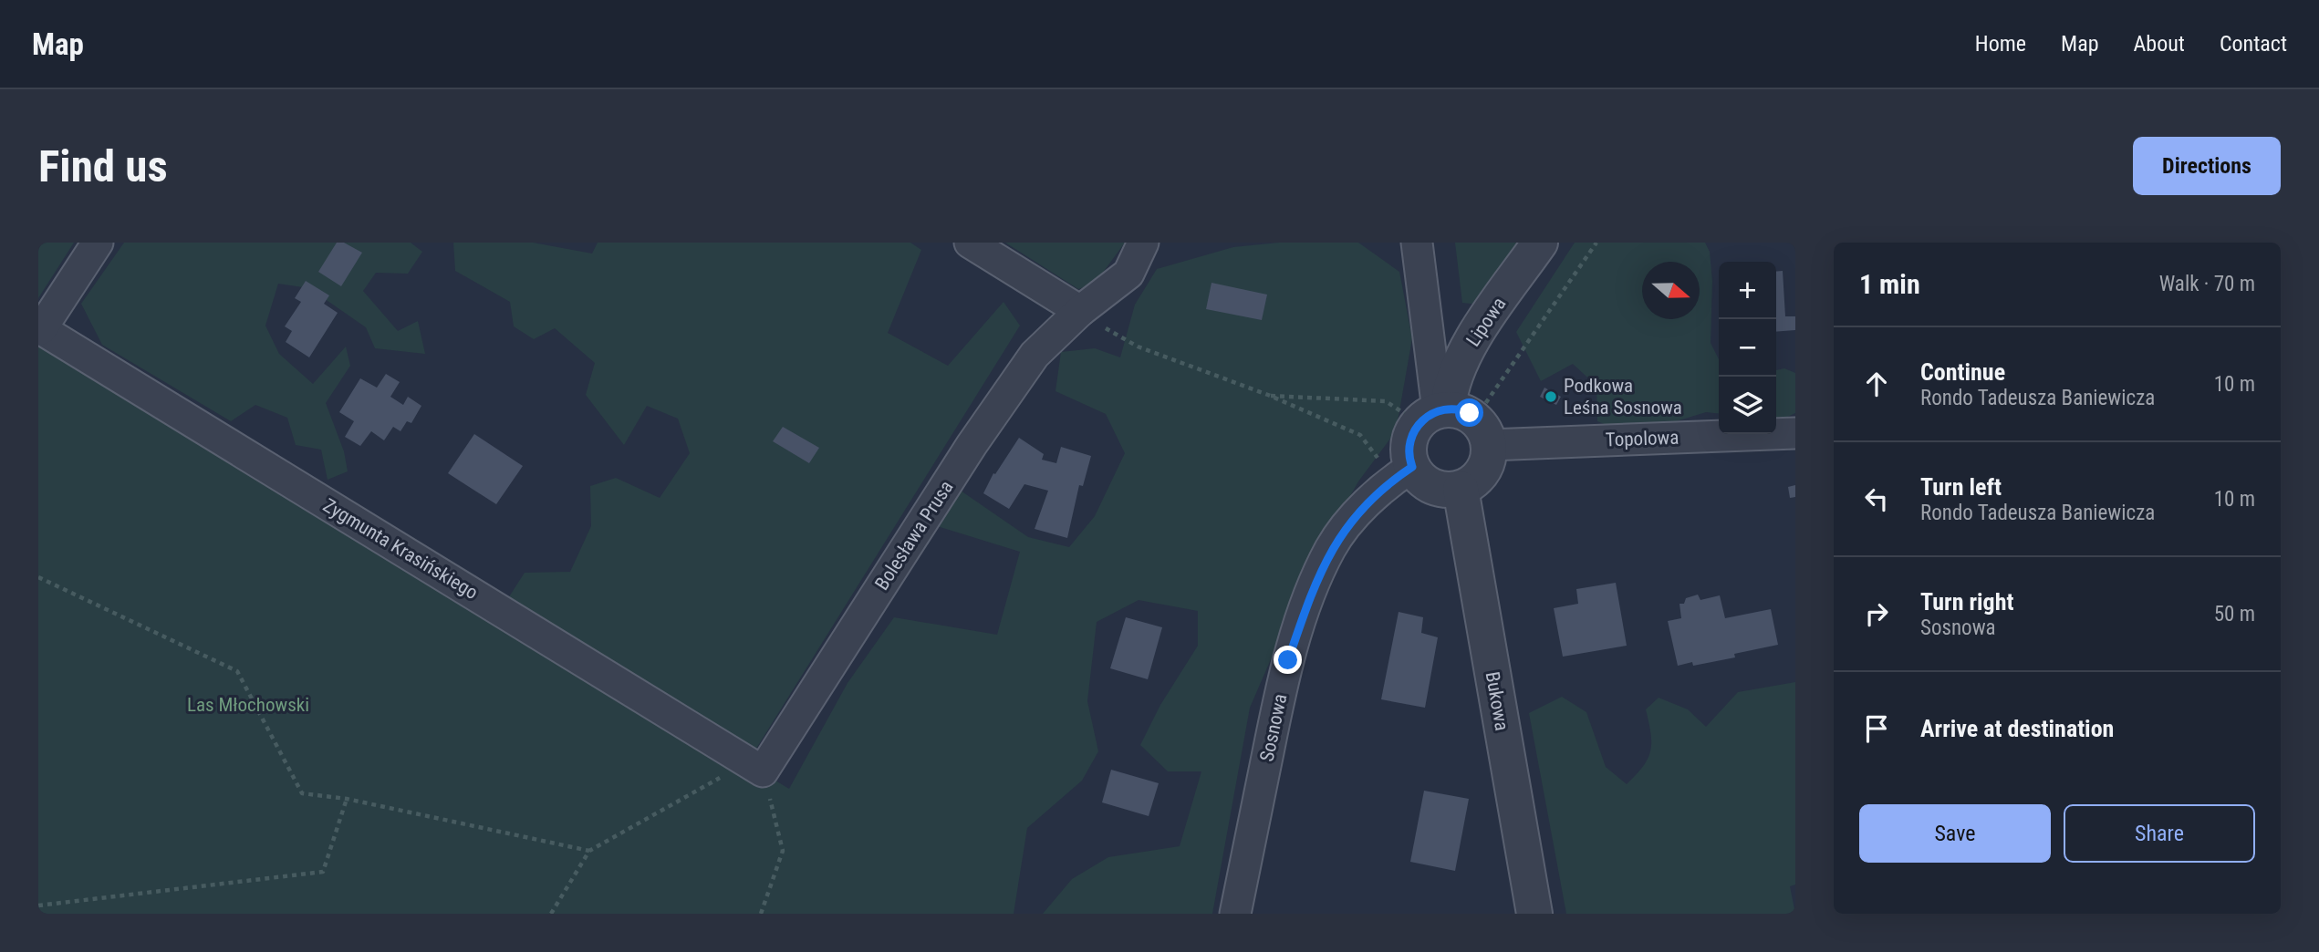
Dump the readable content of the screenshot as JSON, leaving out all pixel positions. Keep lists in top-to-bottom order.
{
  "streets": {
    "street": [
      "Lipowa",
      "Topolowa",
      "Bolesława Prusa",
      "Zygmunta Krasińskiego",
      "Bukowa",
      "Sosnowa"
    ]
  },
  "crossings": [
    ["Lipowa", "Topolowa"],
    ["Bolesława Prusa", "Zygmunta Krasińskiego"]
  ],
  "parks": ["Las Młochowski"],
  "places": ["Podkowa Leśna Sosnowa"],
  "north": "right",
  "page": {
    "header": "Map",
    "nav": [
      "Home",
      "Map",
      "About",
      "Contact"
    ],
    "buttons": [
      "Directions",
      ["Save", "Share"]
    ],
    "title": "Find us",
    "heading": ["1 min", "Walk · 70 m"],
    "map_buttons": ["+", "−"],
    "list": [
      ["Continue", "Rondo Tadeusza Baniewicza", "10 m"],
      ["Turn left", "Rondo Tadeusza Baniewicza", "10 m"],
      ["Turn right", "Sosnowa", "50 m"],
      "Arrive at destination"
    ]
  }
}
